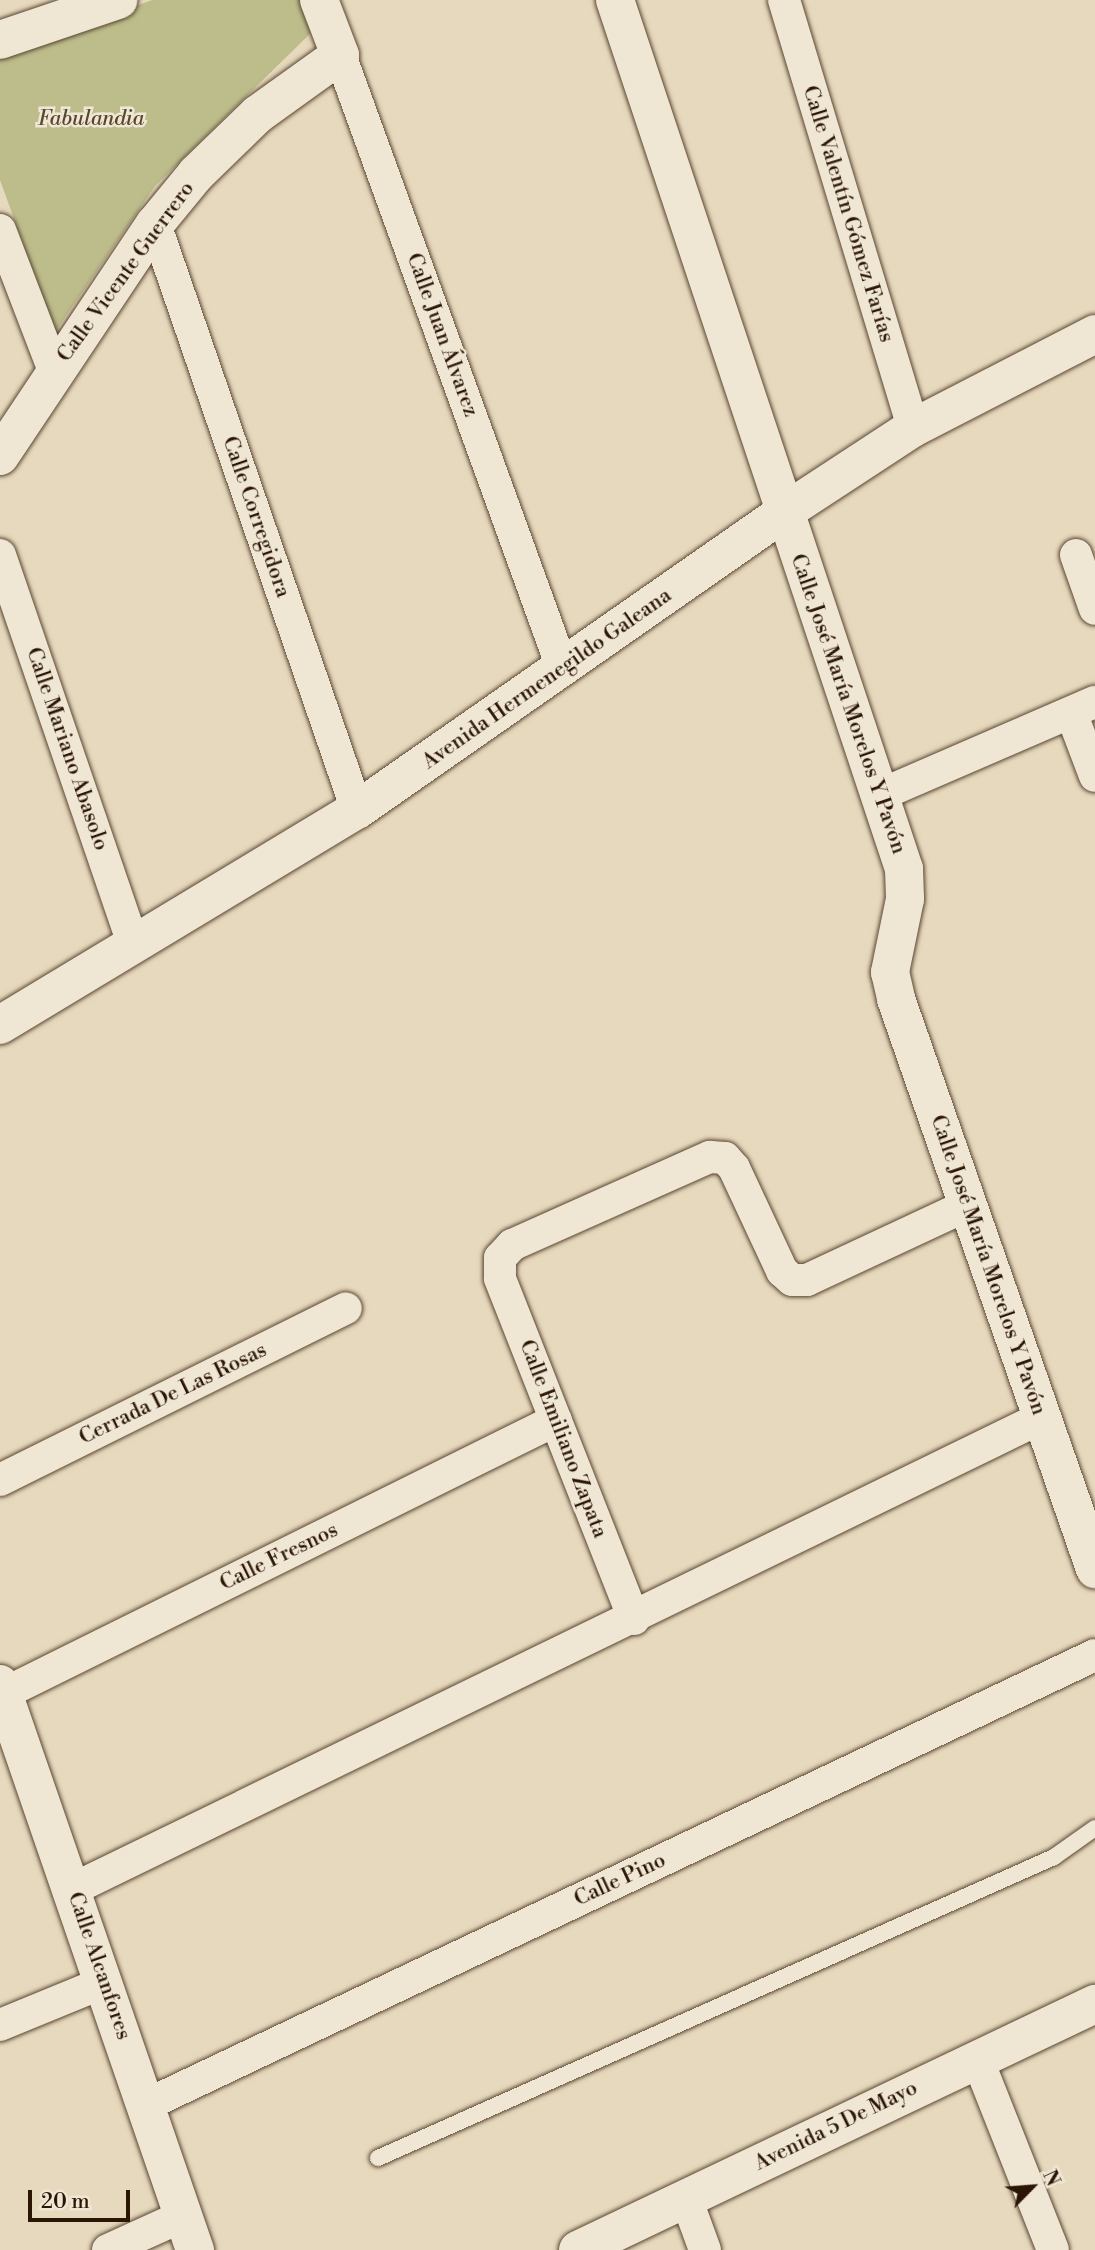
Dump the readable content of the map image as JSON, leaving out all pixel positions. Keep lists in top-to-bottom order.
{
  "streets": {
    "street": [
      "Calle Valentín Gómez Farías",
      "Calle Vicente Guerrero",
      "Calle Juan Álvarez",
      "Calle Corregidora",
      "Avenida Hermenegildo Galeana",
      "Calle José María Morelos Y Pavón",
      "Calle Mariano Abasolo",
      "Cerrada De Las Rosas",
      "Calle Emiliano Zapata",
      "Calle Fresnos",
      "Calle Pino",
      "Calle Alcanfores",
      "Avenida 5 De Mayo"
    ]
  },
  "crossings": [
    ["Calle Valentín Gómez Farías", "Avenida Hermenegildo Galeana"],
    ["Calle Vicente Guerrero", "Calle Juan Álvarez"],
    ["Calle Vicente Guerrero", "Calle Corregidora"],
    ["Calle Juan Álvarez", "Avenida Hermenegildo Galeana"],
    ["Calle Corregidora", "Avenida Hermenegildo Galeana"],
    ["Avenida Hermenegildo Galeana", "Calle José María Morelos Y Pavón"],
    ["Avenida Hermenegildo Galeana", "Calle Mariano Abasolo"],
    ["Calle José María Morelos Y Pavón", "Calle Emiliano Zapata"],
    ["Calle Emiliano Zapata", "Calle Fresnos"],
    ["Calle Fresnos", "Calle Alcanfores"],
    ["Calle Pino", "Calle Alcanfores"]
  ],
  "parks": ["Fabulandia"],
  "scale_bar": "20 m",
  "north": "top right"
}
